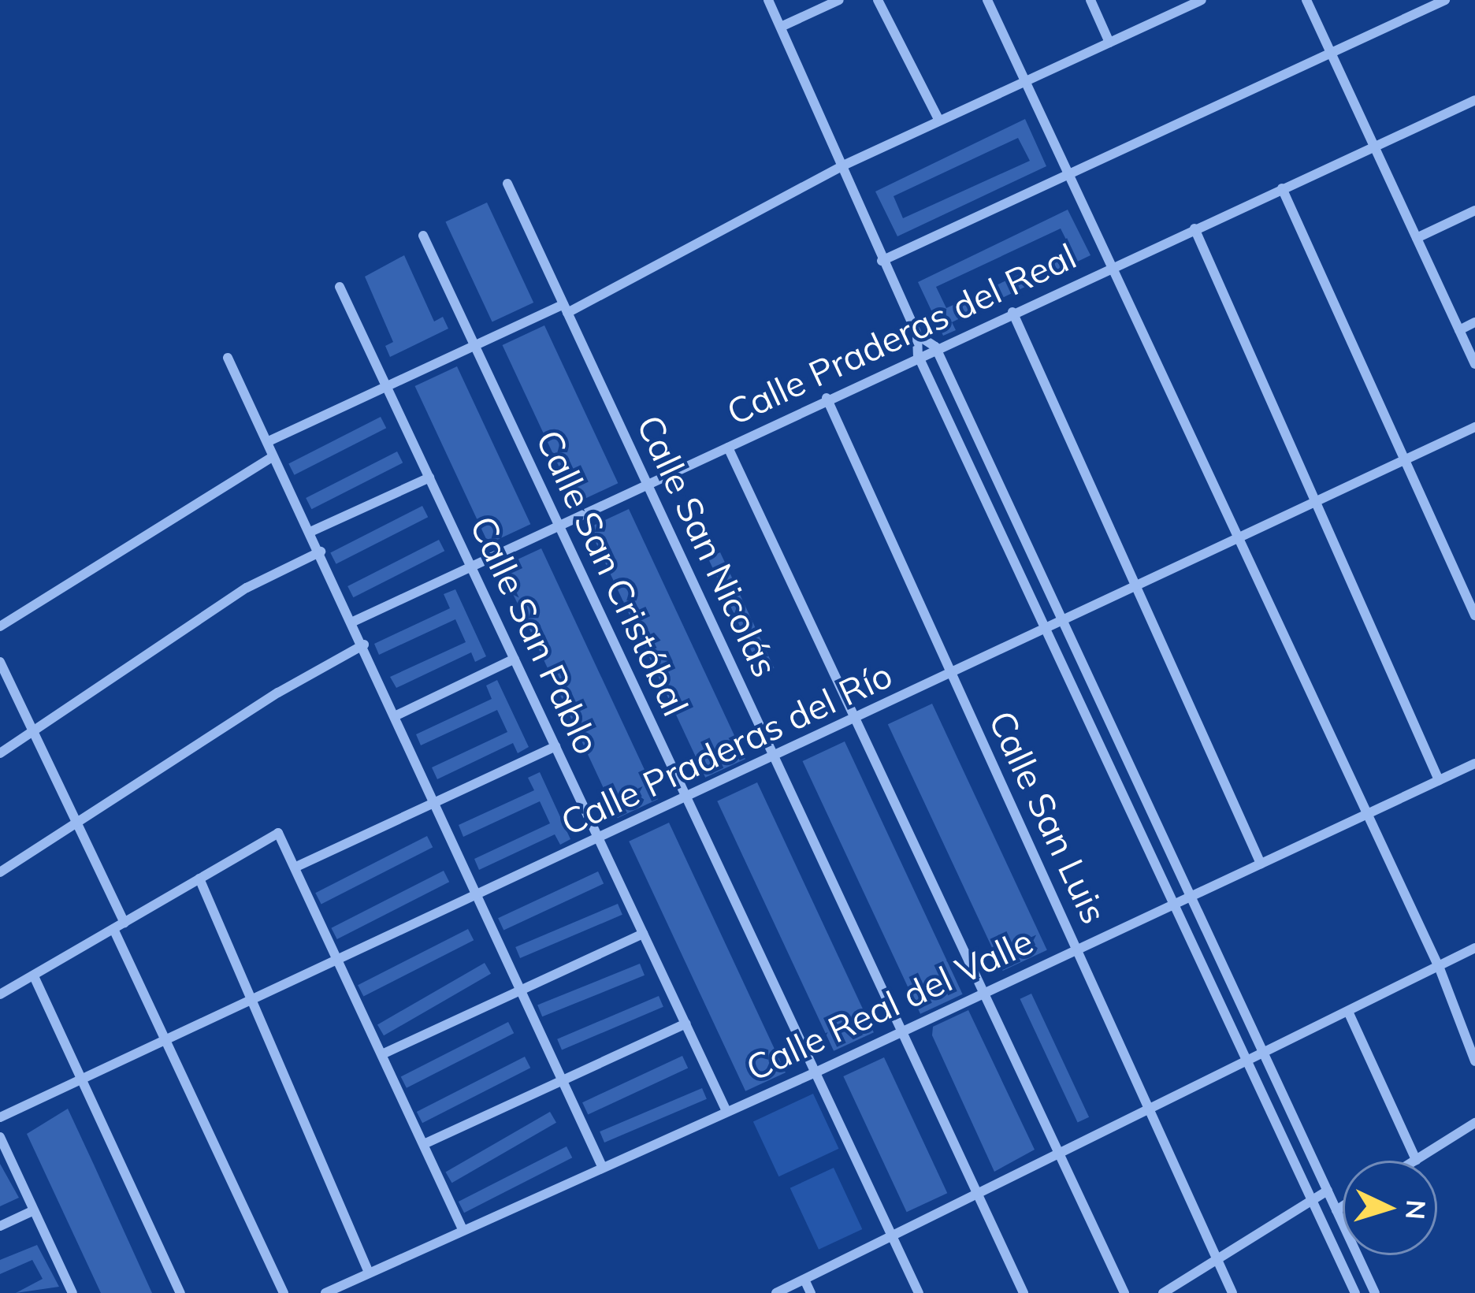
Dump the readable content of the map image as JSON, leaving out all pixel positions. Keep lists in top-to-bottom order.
{
  "streets": {
    "street": [
      "Calle Praderas del Real",
      "Calle San Nicolás",
      "Calle San Cristóbal",
      "Calle San Pablo",
      "Calle Praderas del Río",
      "Calle San Luis",
      "Calle Real del Valle"
    ]
  },
  "crossings": [
    ["Calle Praderas del Real", "Calle San Nicolás"],
    ["Calle Praderas del Real", "Calle San Cristóbal"],
    ["Calle Praderas del Real", "Calle San Pablo"],
    ["Calle Praderas del Real", "Calle San Luis"],
    ["Calle San Nicolás", "Calle Praderas del Río"],
    ["Calle San Nicolás", "Calle Real del Valle"],
    ["Calle San Cristóbal", "Calle Praderas del Río"],
    ["Calle San Cristóbal", "Calle Real del Valle"],
    ["Calle San Pablo", "Calle Praderas del Río"],
    ["Calle San Pablo", "Calle Real del Valle"],
    ["Calle Praderas del Río", "Calle San Luis"],
    ["Calle San Luis", "Calle Real del Valle"]
  ],
  "north": "right"
}
